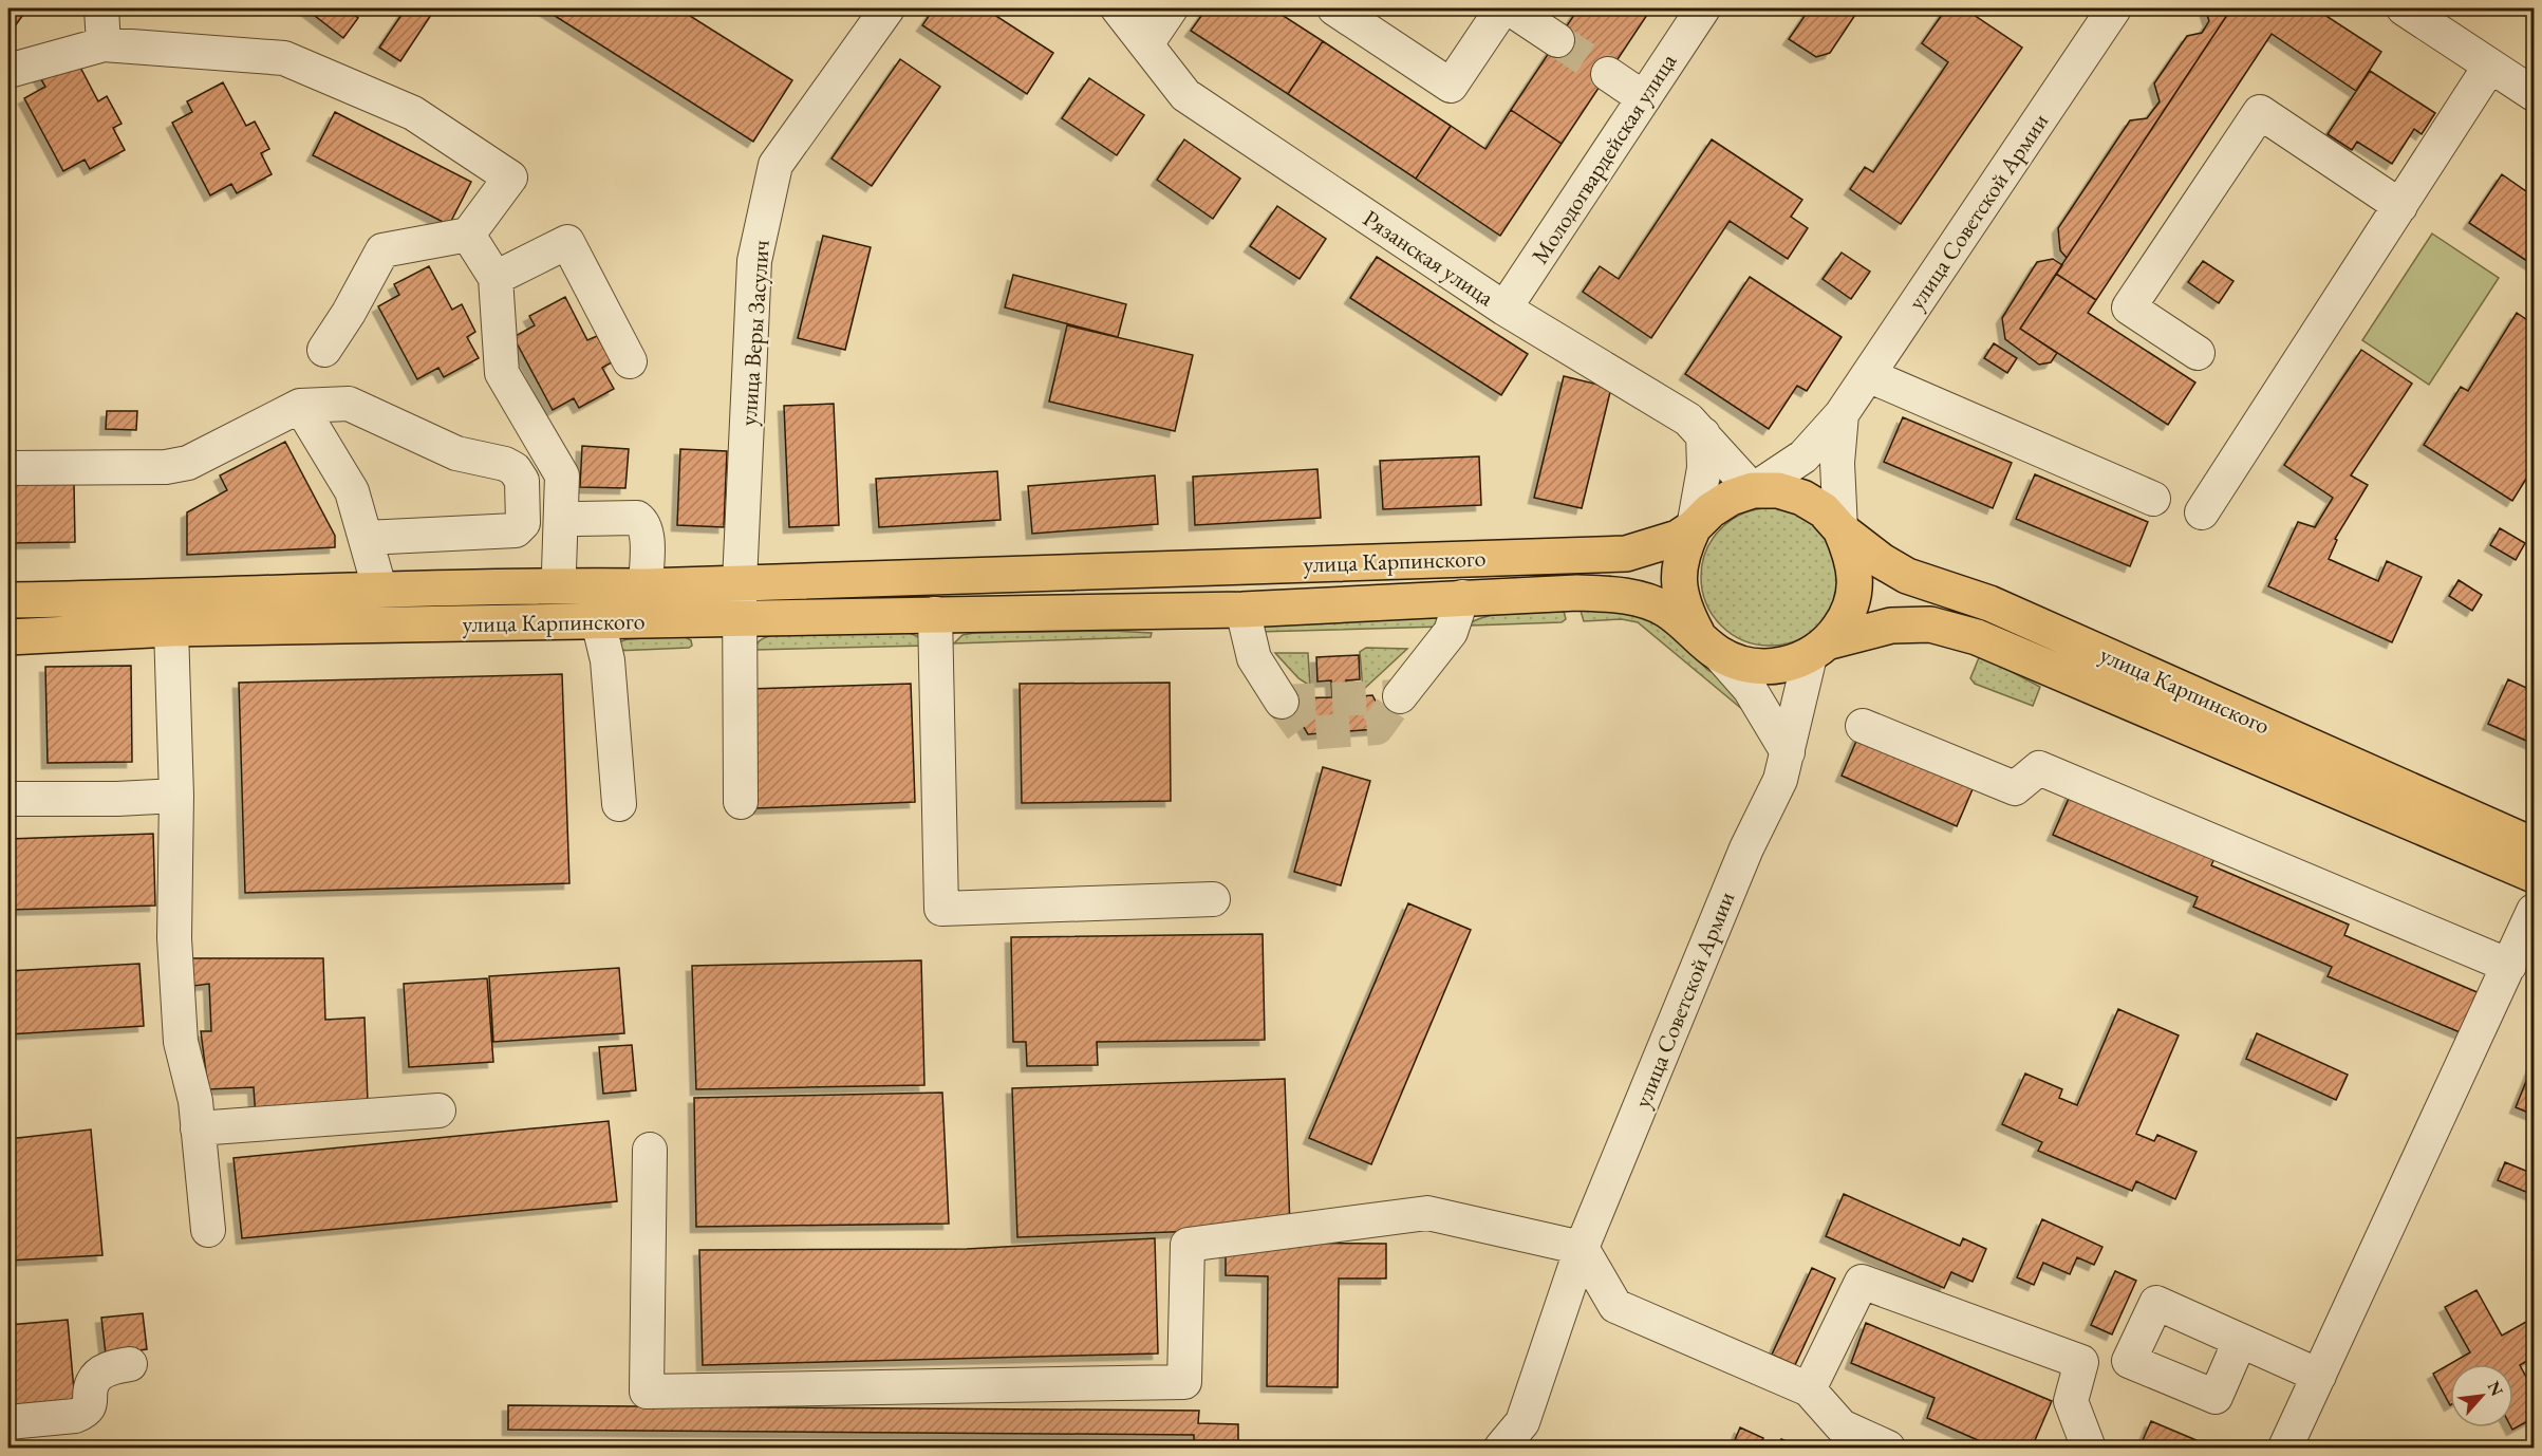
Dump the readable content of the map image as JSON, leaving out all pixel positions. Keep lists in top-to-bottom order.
{
  "streets": {
    "main road": ["улица Карпинского"],
    "street": [
      "Молодогвардейская улица",
      "улица Советской Армии",
      "Рязанская улица",
      "улица Веры Засулич"
    ]
  },
  "crossings": [
    ["Молодогвардейская улица", "Рязанская улица"],
    ["улица Советской Армии", "Рязанская улица"],
    ["улица Советской Армии", "улица Карпинского"],
    ["Рязанская улица", "улица Карпинского"],
    ["улица Веры Засулич", "улица Карпинского"]
  ],
  "north": "top right"
}
